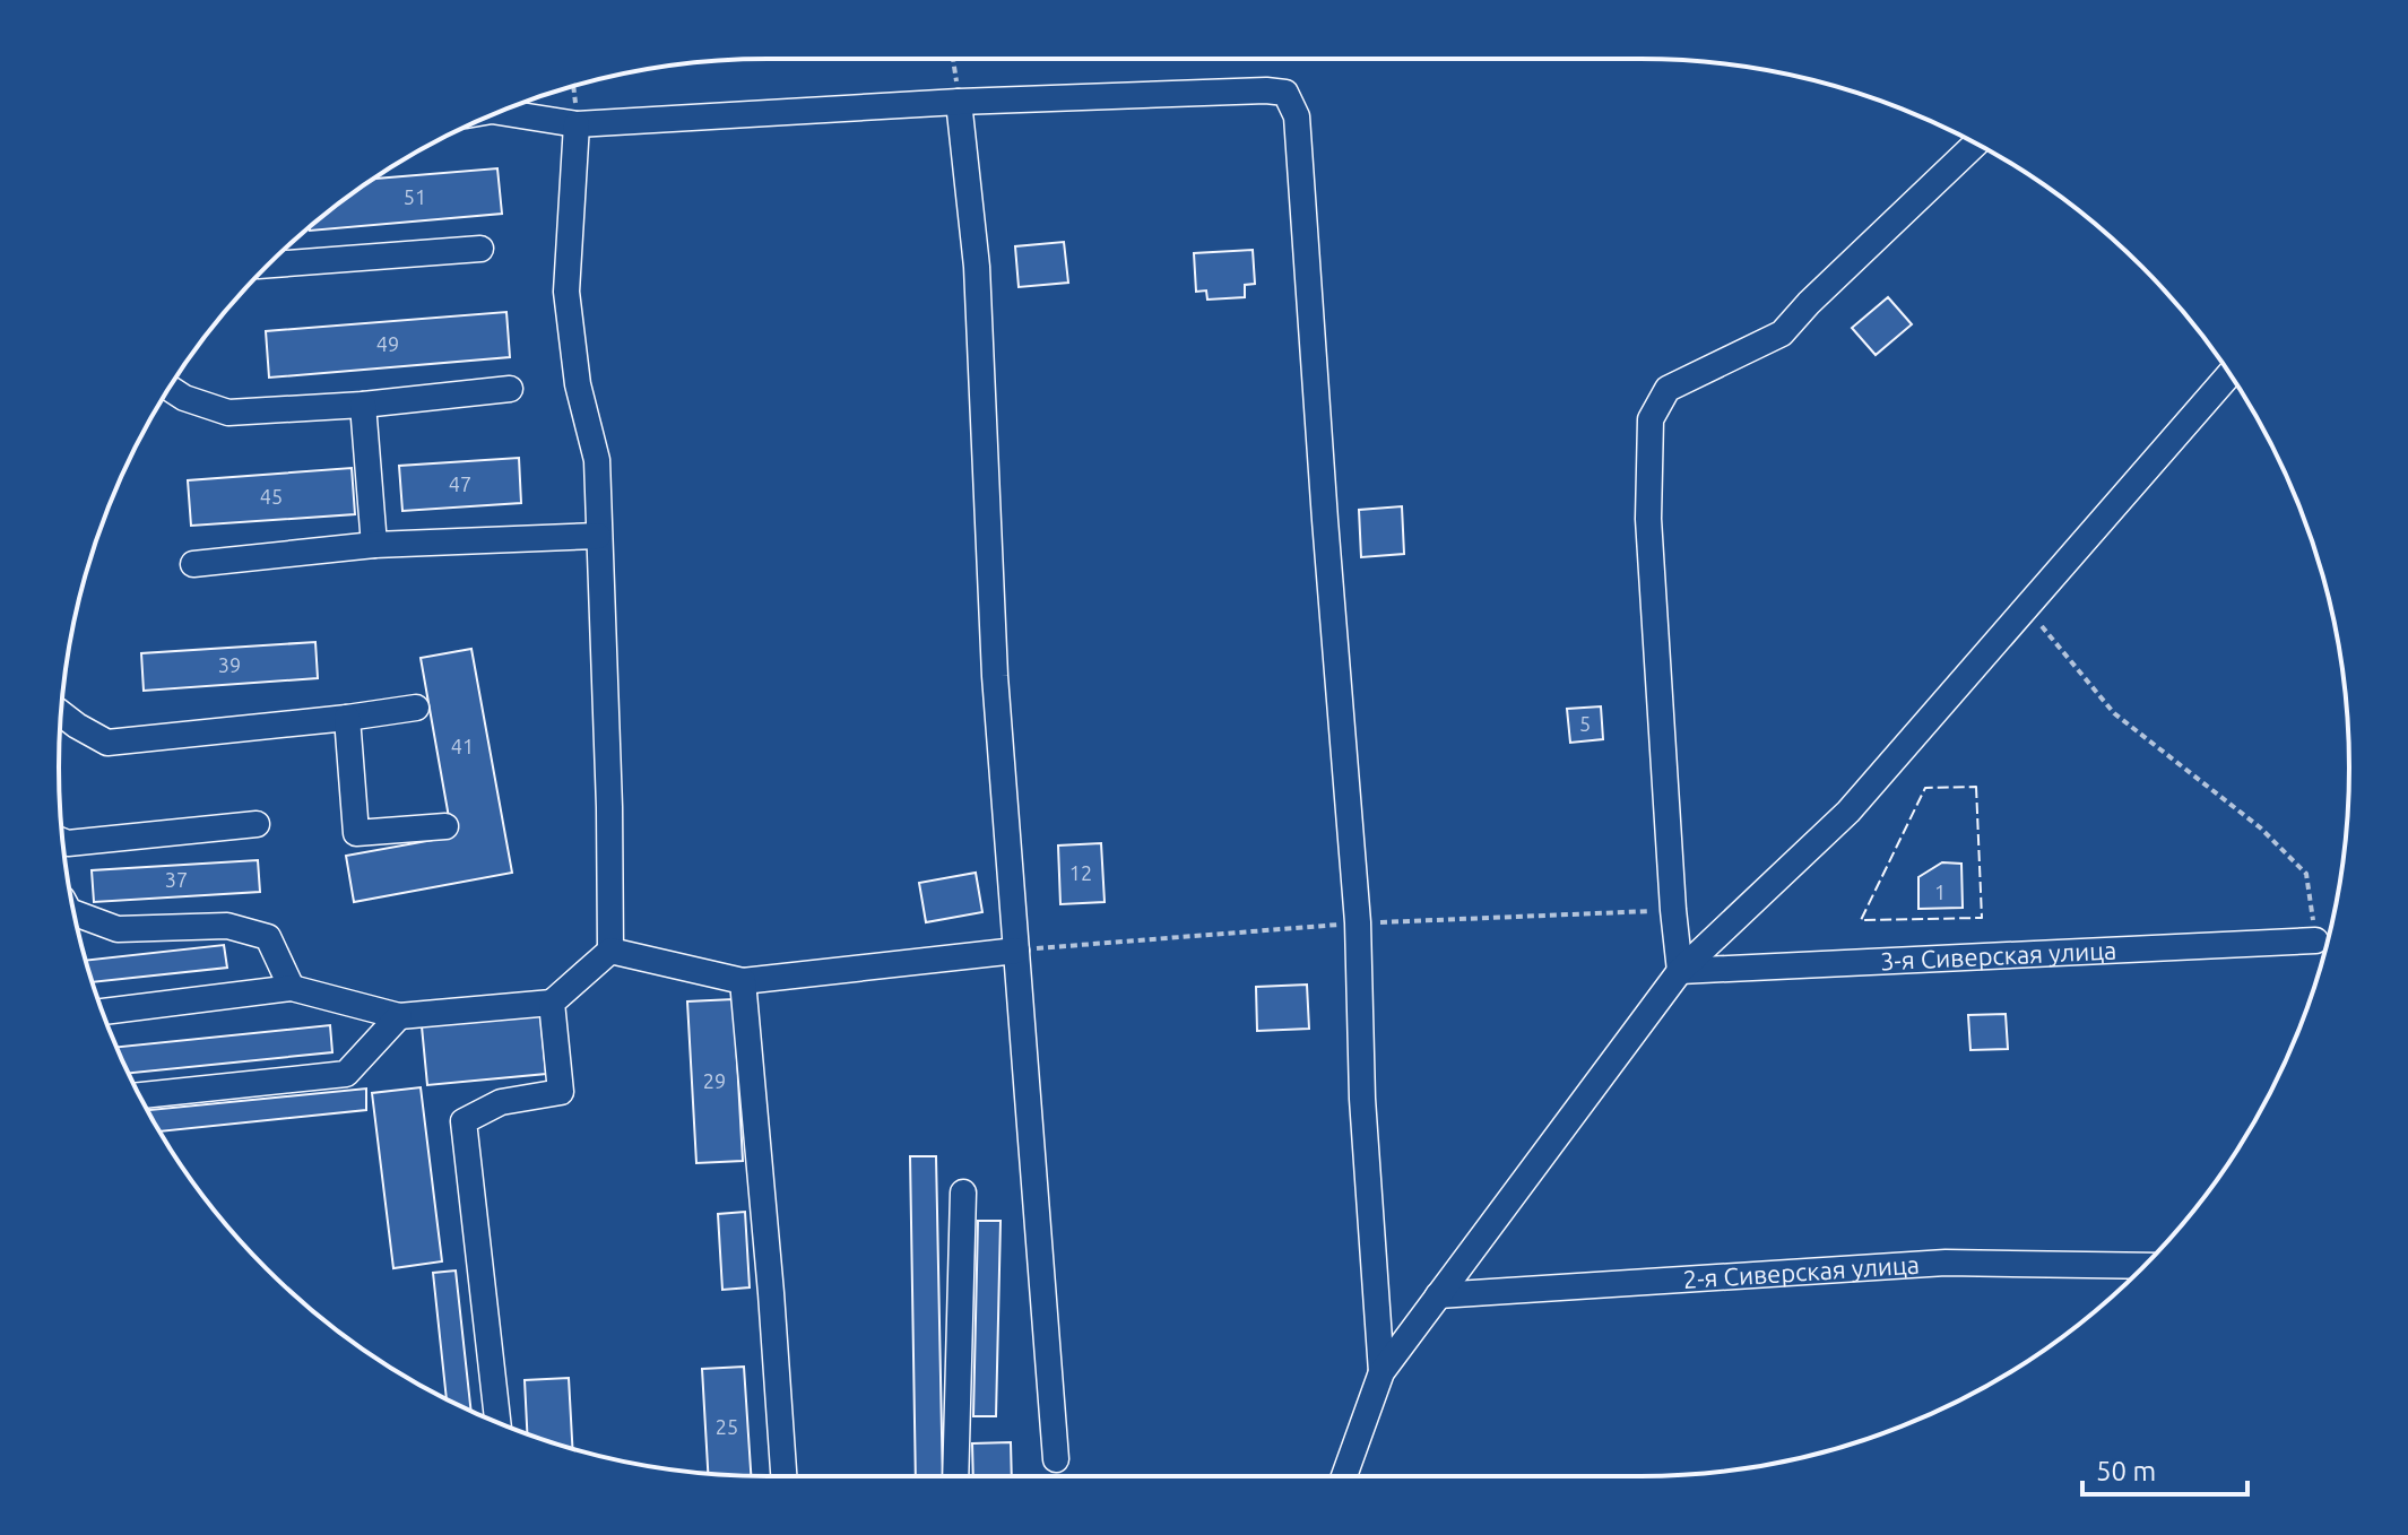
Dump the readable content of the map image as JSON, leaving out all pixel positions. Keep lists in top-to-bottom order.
{
  "streets": {
    "street": ["3-я Сиверская улица", "2-я Сиверская улица"]
  },
  "house_numbers": [
    "51",
    "49",
    "47",
    "45",
    "39",
    "5",
    "41",
    "12",
    "37",
    "1",
    "29",
    "25"
  ],
  "scale_bar": "50 m"
}
